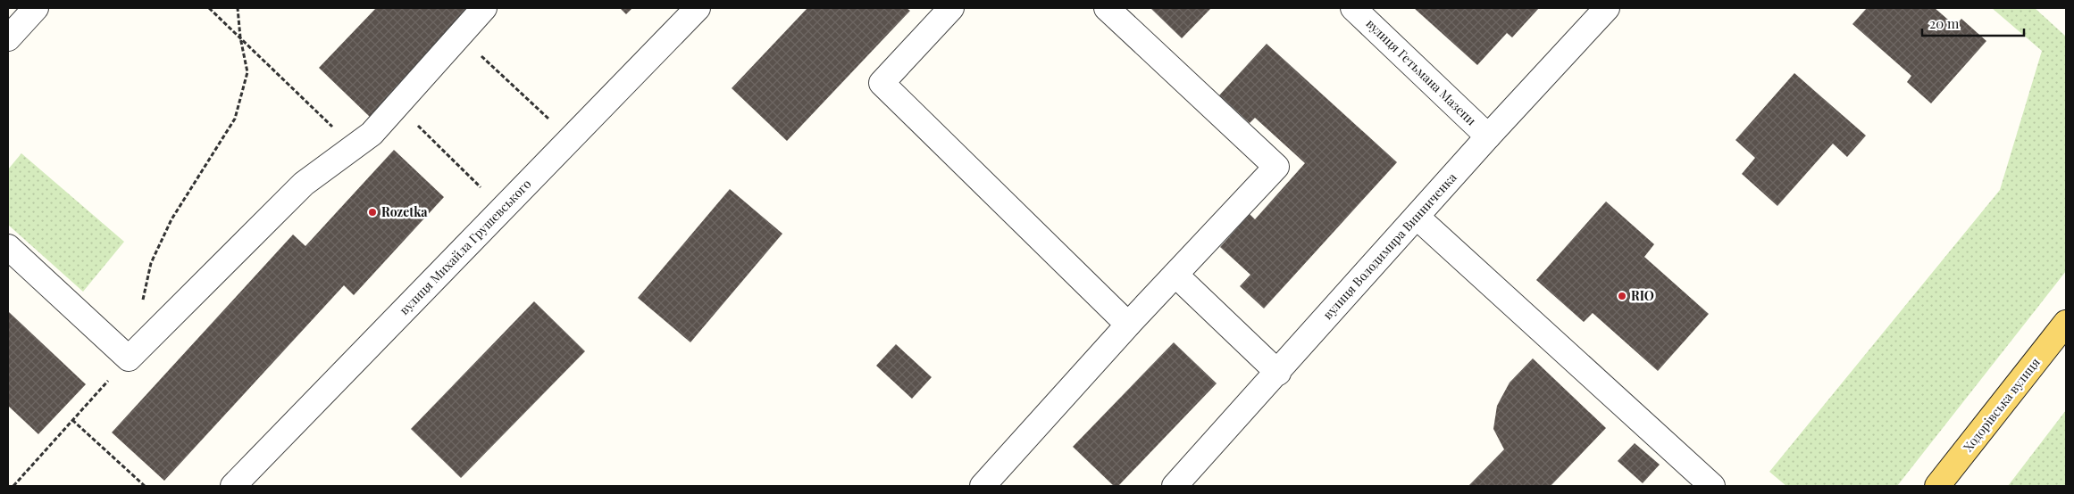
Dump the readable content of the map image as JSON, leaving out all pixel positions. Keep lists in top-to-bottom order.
{
  "streets": {
    "main road": ["Ходорівська вулиця"],
    "street": ["вулиця Гетьмана Мазепи", "вулиця Володимира Винниченка", "вулиця Михайла Грушевського"]
  },
  "crossings": [
    ["вулиця Гетьмана Мазепи", "вулиця Володимира Винниченка"]
  ],
  "places": ["Rozetka", "RIO"],
  "scale_bar": "20 m"
}
